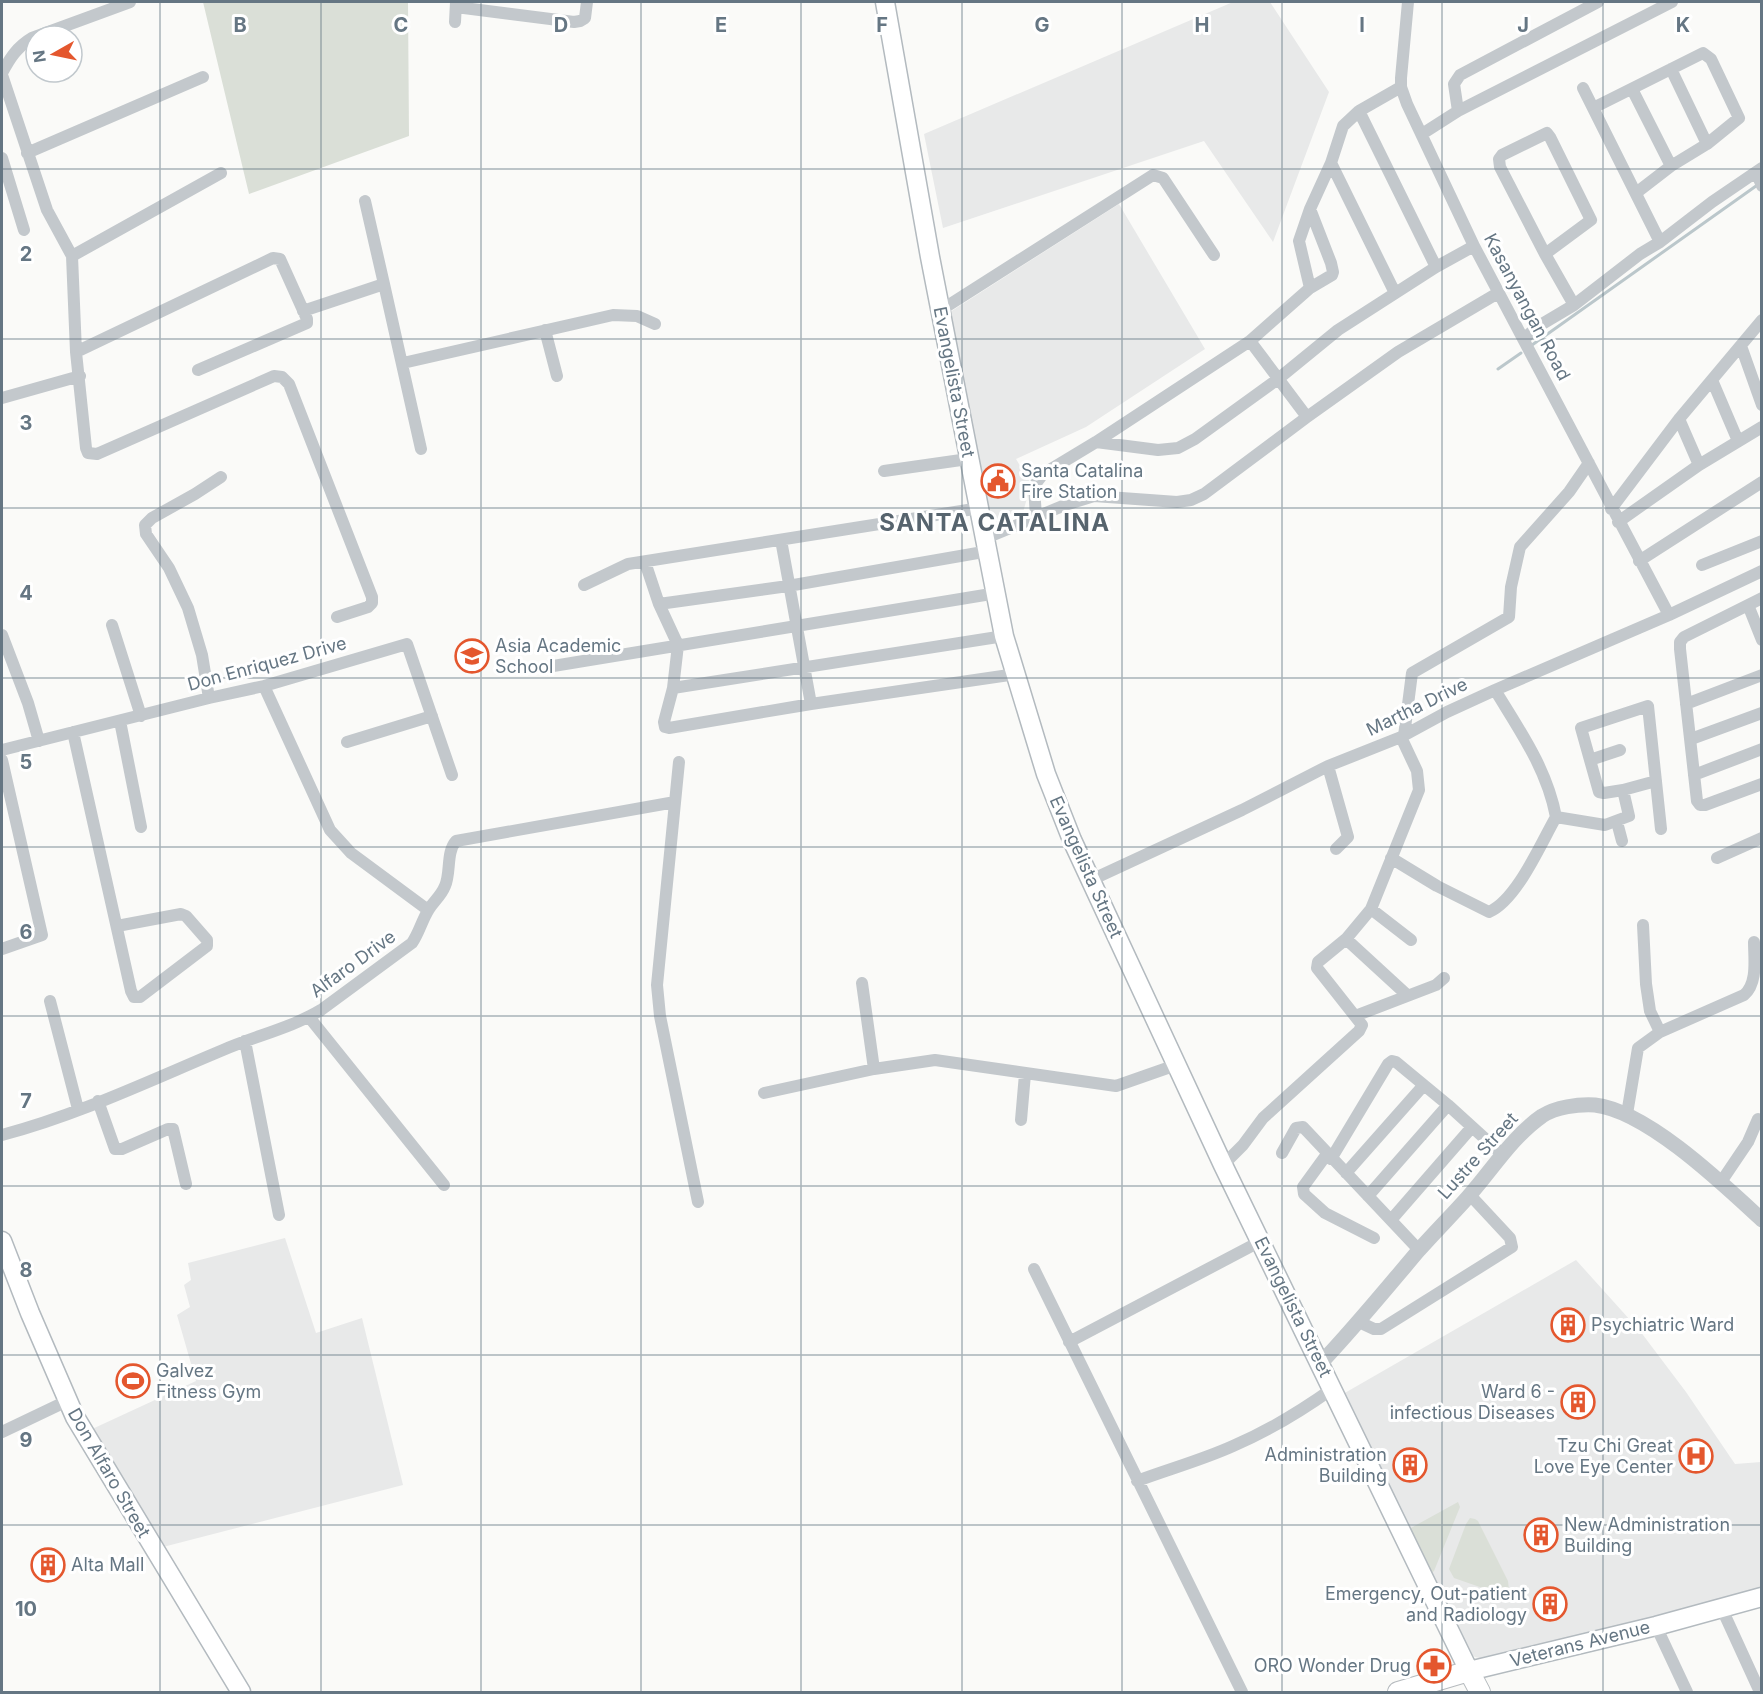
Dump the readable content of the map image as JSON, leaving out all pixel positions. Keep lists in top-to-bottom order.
{
  "streets": {
    "main road": ["Evangelista Street", "Don Alfaro Street", "Veterans Avenue"],
    "street": [
      "Kasanyangan Road",
      "Don Enriquez Drive",
      "Martha Drive",
      "Alfaro Drive",
      "Lustre Street"
    ]
  },
  "crossings": [
    ["Kasanyangan Road", "Martha Drive"],
    ["Evangelista Street", "Martha Drive"],
    ["Evangelista Street", "Lustre Street"],
    ["Evangelista Street", "Veterans Avenue"]
  ],
  "districts": ["SANTA CATALINA"],
  "places": {
    "public building": ["Santa Catalina Fire Station"],
    "school or university": ["Asia Academic School"],
    "building": [
      "Psychiatric Ward",
      "Ward 6 - infectious Diseases",
      "Administration Building",
      "New Administration Building",
      "Alta Mall",
      "Emergency, Out-patient and Radiology"
    ],
    "sports": ["Galvez Fitness Gym"],
    "hospital": ["Tzu Chi Great Love Eye Center"],
    "pharmacy": ["ORO Wonder Drug"]
  },
  "north": "left",
  "grid": {
    "columns": [
      "B",
      "C",
      "D",
      "E",
      "F",
      "G",
      "H",
      "I",
      "J",
      "K"
    ],
    "rows": [
      "2",
      "3",
      "4",
      "5",
      "6",
      "7",
      "8",
      "9",
      "10"
    ]
  }
}
